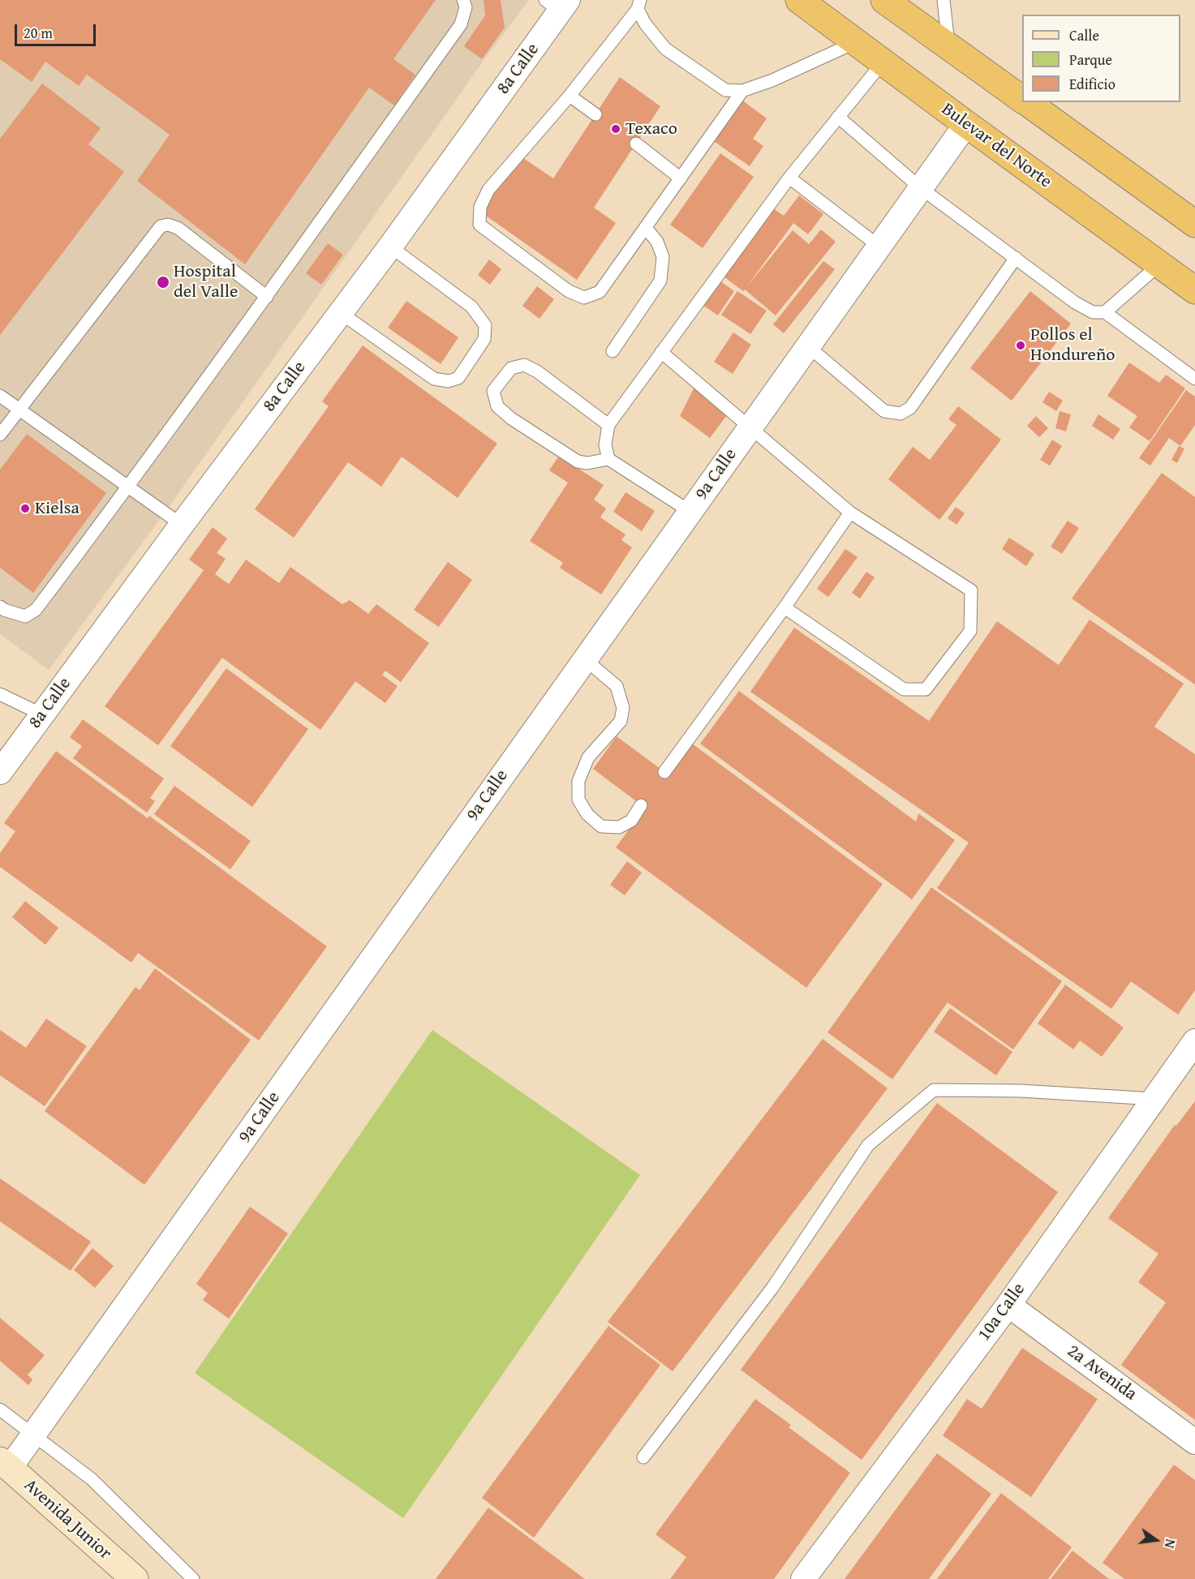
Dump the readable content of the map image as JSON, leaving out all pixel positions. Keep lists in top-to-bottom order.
{
  "streets": {
    "highway": ["Bulevar del Norte"],
    "main road": ["Avenida Junior"],
    "street": [
      "8a Calle",
      "9a Calle",
      "10a Calle",
      "2a Avenida"
    ]
  },
  "crossings": [
    ["Bulevar del Norte", "9a Calle"],
    ["9a Calle", "Avenida Junior"],
    ["10a Calle", "2a Avenida"]
  ],
  "places": [
    "Texaco",
    "Hospital del Valle",
    "Pollos el Hondureño",
    "Kielsa"
  ],
  "legend": ["Calle", "Parque", "Edificio"],
  "scale_bar": "20 m",
  "north": "right"
}
